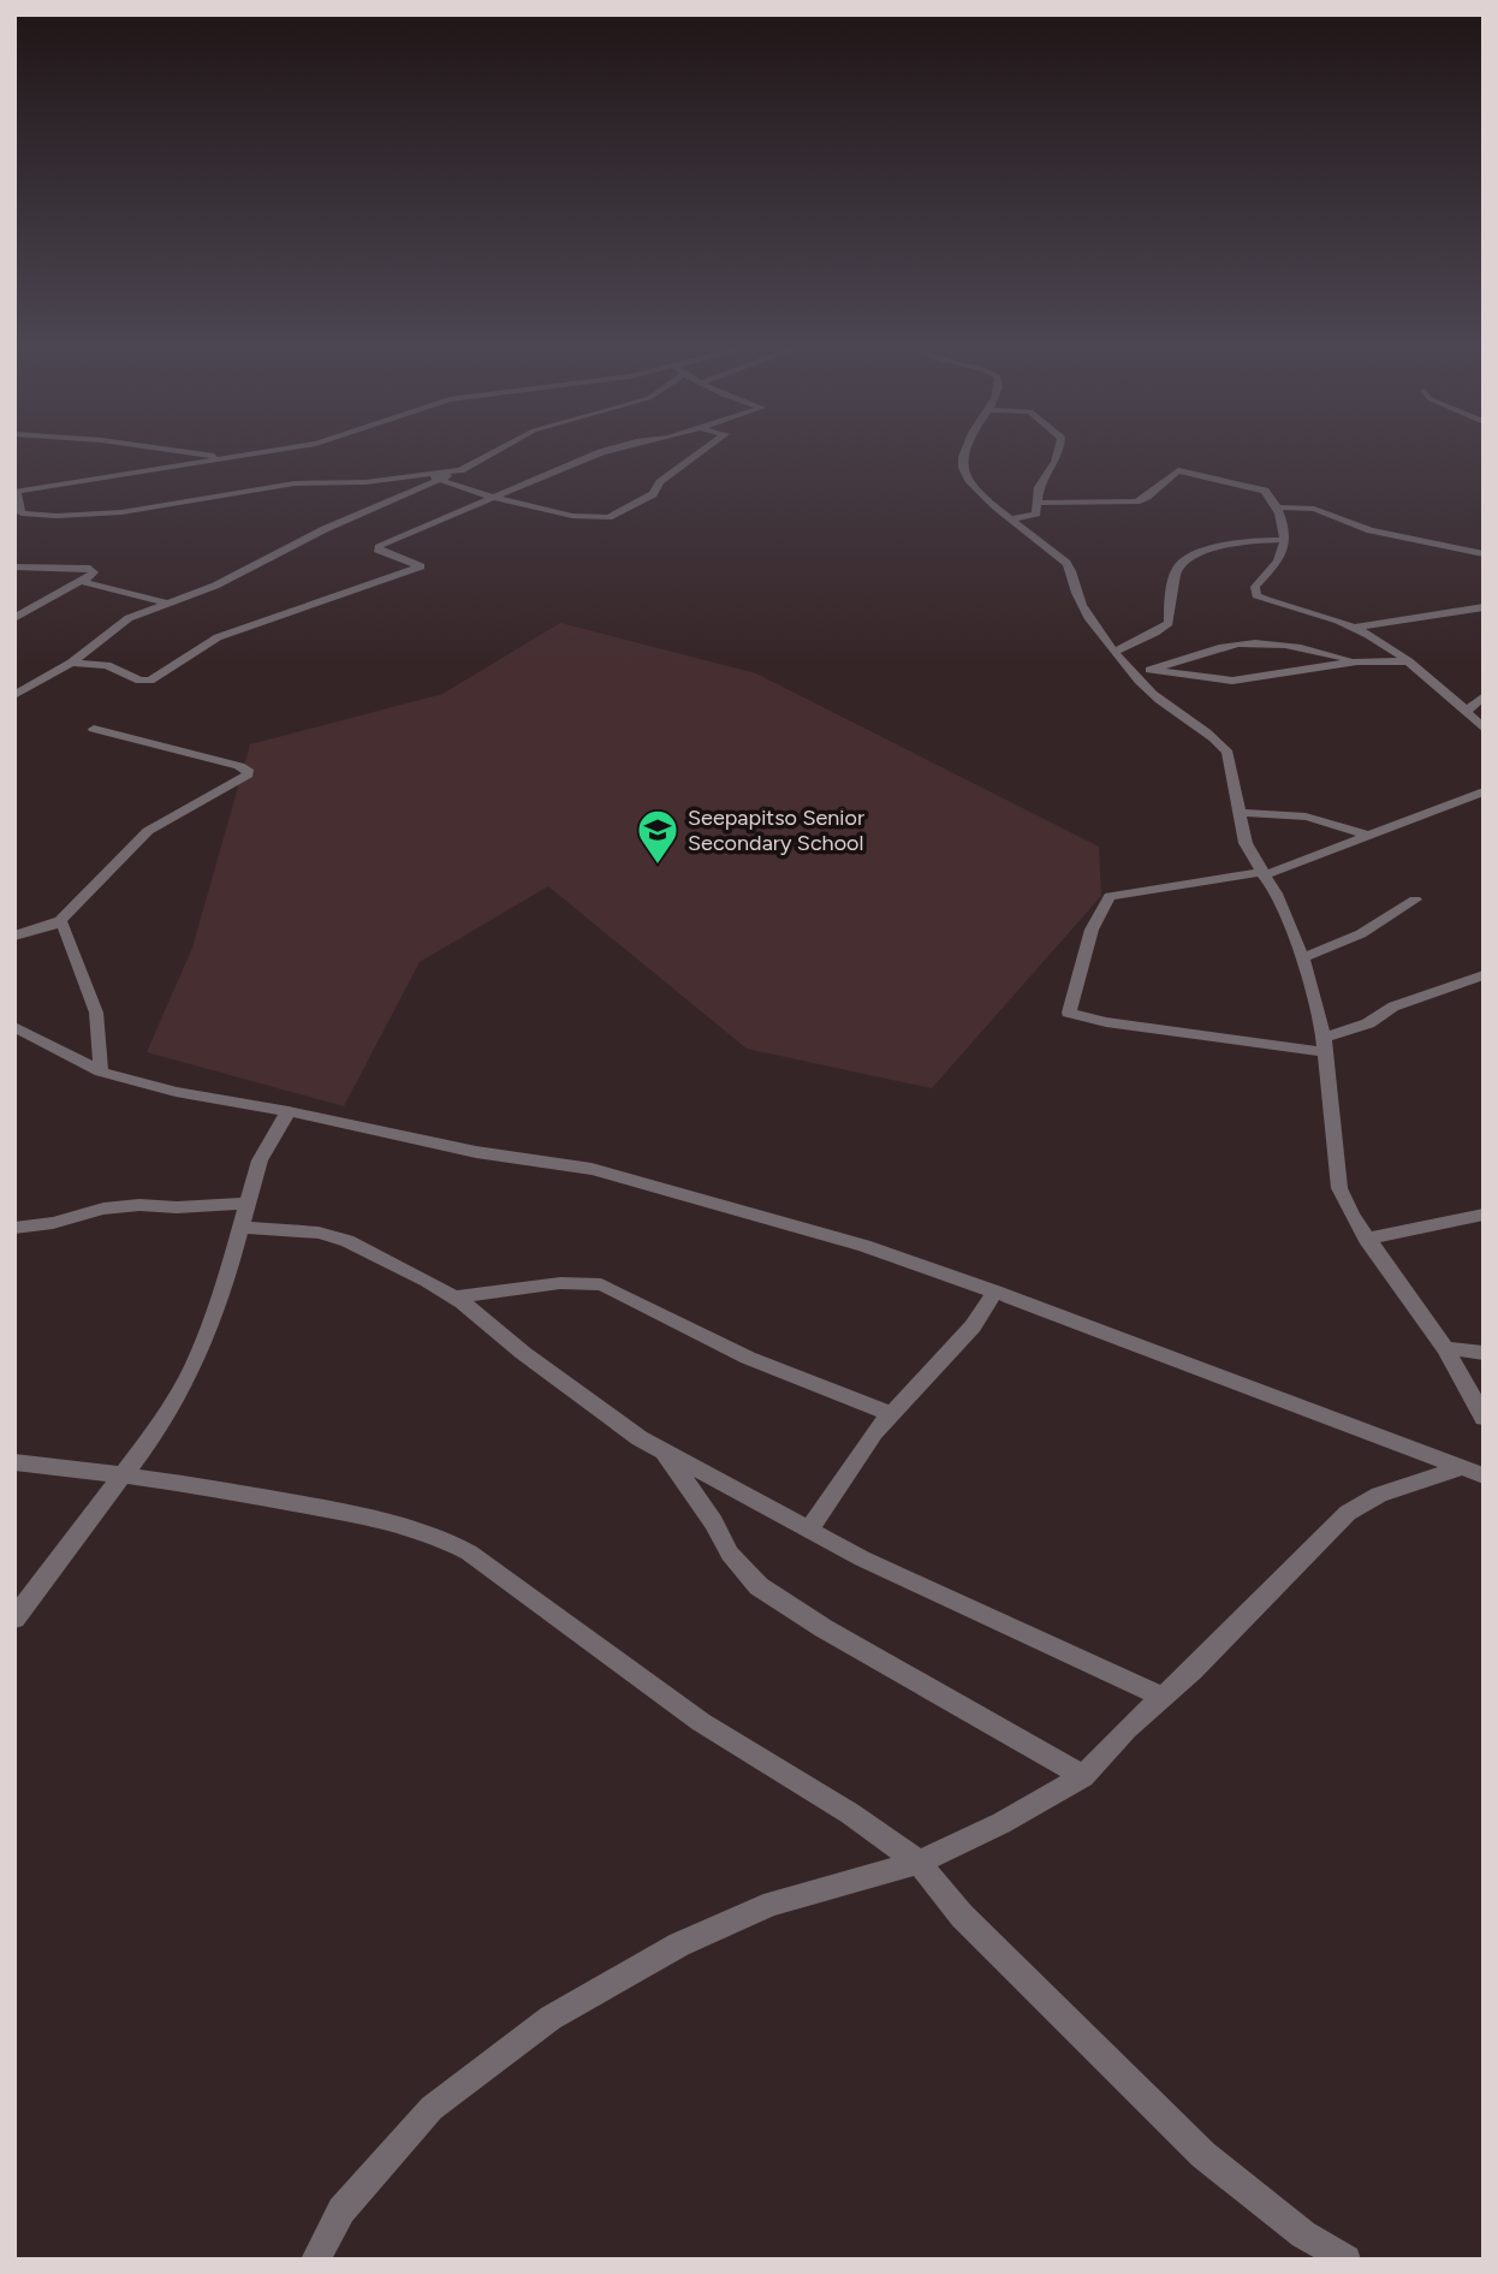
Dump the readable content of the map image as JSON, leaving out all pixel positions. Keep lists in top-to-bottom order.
{
  "places": {
    "school or university": ["Seepapitso Senior Secondary School"]
  }
}
